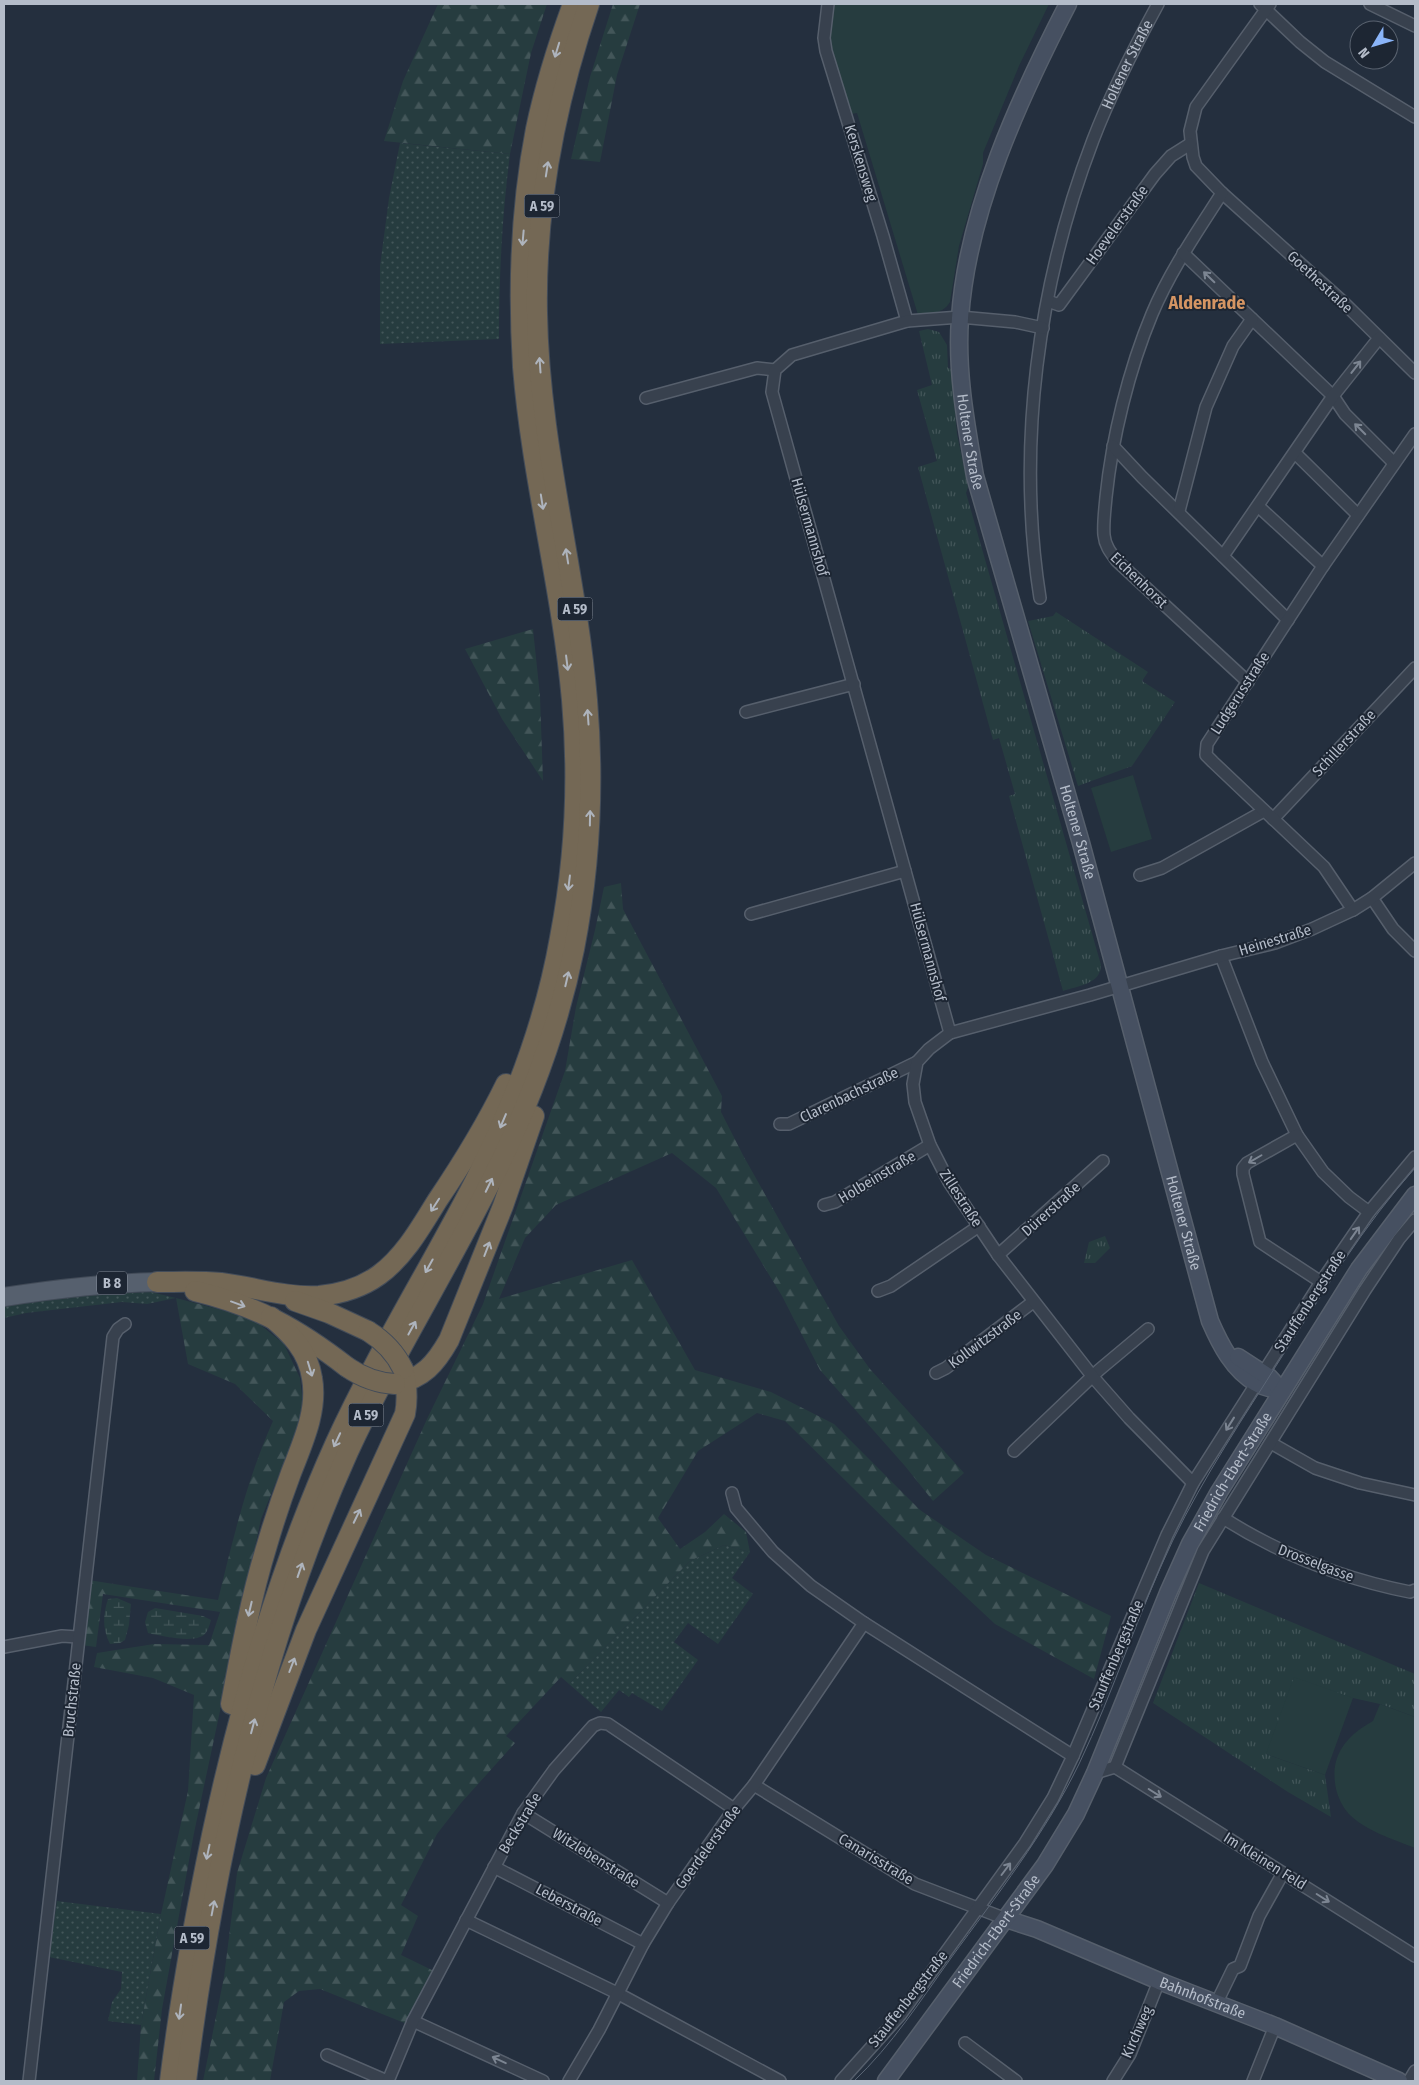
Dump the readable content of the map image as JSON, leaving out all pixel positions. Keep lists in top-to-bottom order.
{
  "streets": {
    "highway": ["A 59"],
    "main road": ["B 8"],
    "street": [
      "Holtener Straße",
      "Kerskensweg",
      "Hoevelerstraße",
      "Goethestraße",
      "Hülsermannshof",
      "Eichenhorst",
      "Ludgerusstraße",
      "Schillerstraße",
      "Heinestraße",
      "Clarenbachstraße",
      "Holbeinstraße",
      "Zillestraße",
      "Dürerstraße",
      "Stauffenbergstraße",
      "Kollwitzstraße",
      "Friedrich-Ebert-Straße",
      "Drosselgasse",
      "Bruchstraße",
      "Beckstraße",
      "Goerdelerstraße",
      "Witzlebenstraße",
      "Canarisstraße",
      "Im Kleinen Feld",
      "Leberstraße",
      "Bahnhofstraße",
      "Kirchweg"
    ]
  },
  "crossings": [
    ["Holtener Straße", "Hoevelerstraße"],
    ["Holtener Straße", "Heinestraße"],
    ["Holtener Straße", "Stauffenbergstraße"],
    ["Holtener Straße", "Friedrich-Ebert-Straße"],
    ["Goethestraße", "Eichenhorst"],
    ["Eichenhorst", "Ludgerusstraße"],
    ["Ludgerusstraße", "Schillerstraße"],
    ["Ludgerusstraße", "Heinestraße"],
    ["Clarenbachstraße", "Zillestraße"],
    ["Holbeinstraße", "Zillestraße"],
    ["Zillestraße", "Dürerstraße"],
    ["Zillestraße", "Stauffenbergstraße"],
    ["Zillestraße", "Kollwitzstraße"],
    ["Stauffenbergstraße", "Canarisstraße"],
    ["Friedrich-Ebert-Straße", "Drosselgasse"],
    ["Friedrich-Ebert-Straße", "Canarisstraße"],
    ["Friedrich-Ebert-Straße", "Im Kleinen Feld"],
    ["Friedrich-Ebert-Straße", "Bahnhofstraße"],
    ["Beckstraße", "Goerdelerstraße"],
    ["Beckstraße", "Witzlebenstraße"],
    ["Beckstraße", "Leberstraße"],
    ["Goerdelerstraße", "Witzlebenstraße"],
    ["Goerdelerstraße", "Canarisstraße"],
    ["Goerdelerstraße", "Leberstraße"],
    ["Canarisstraße", "Bahnhofstraße"],
    ["Bahnhofstraße", "Kirchweg"]
  ],
  "one_way": ["Im Kleinen Feld"],
  "districts": ["Aldenrade"],
  "north": "bottom left"
}
